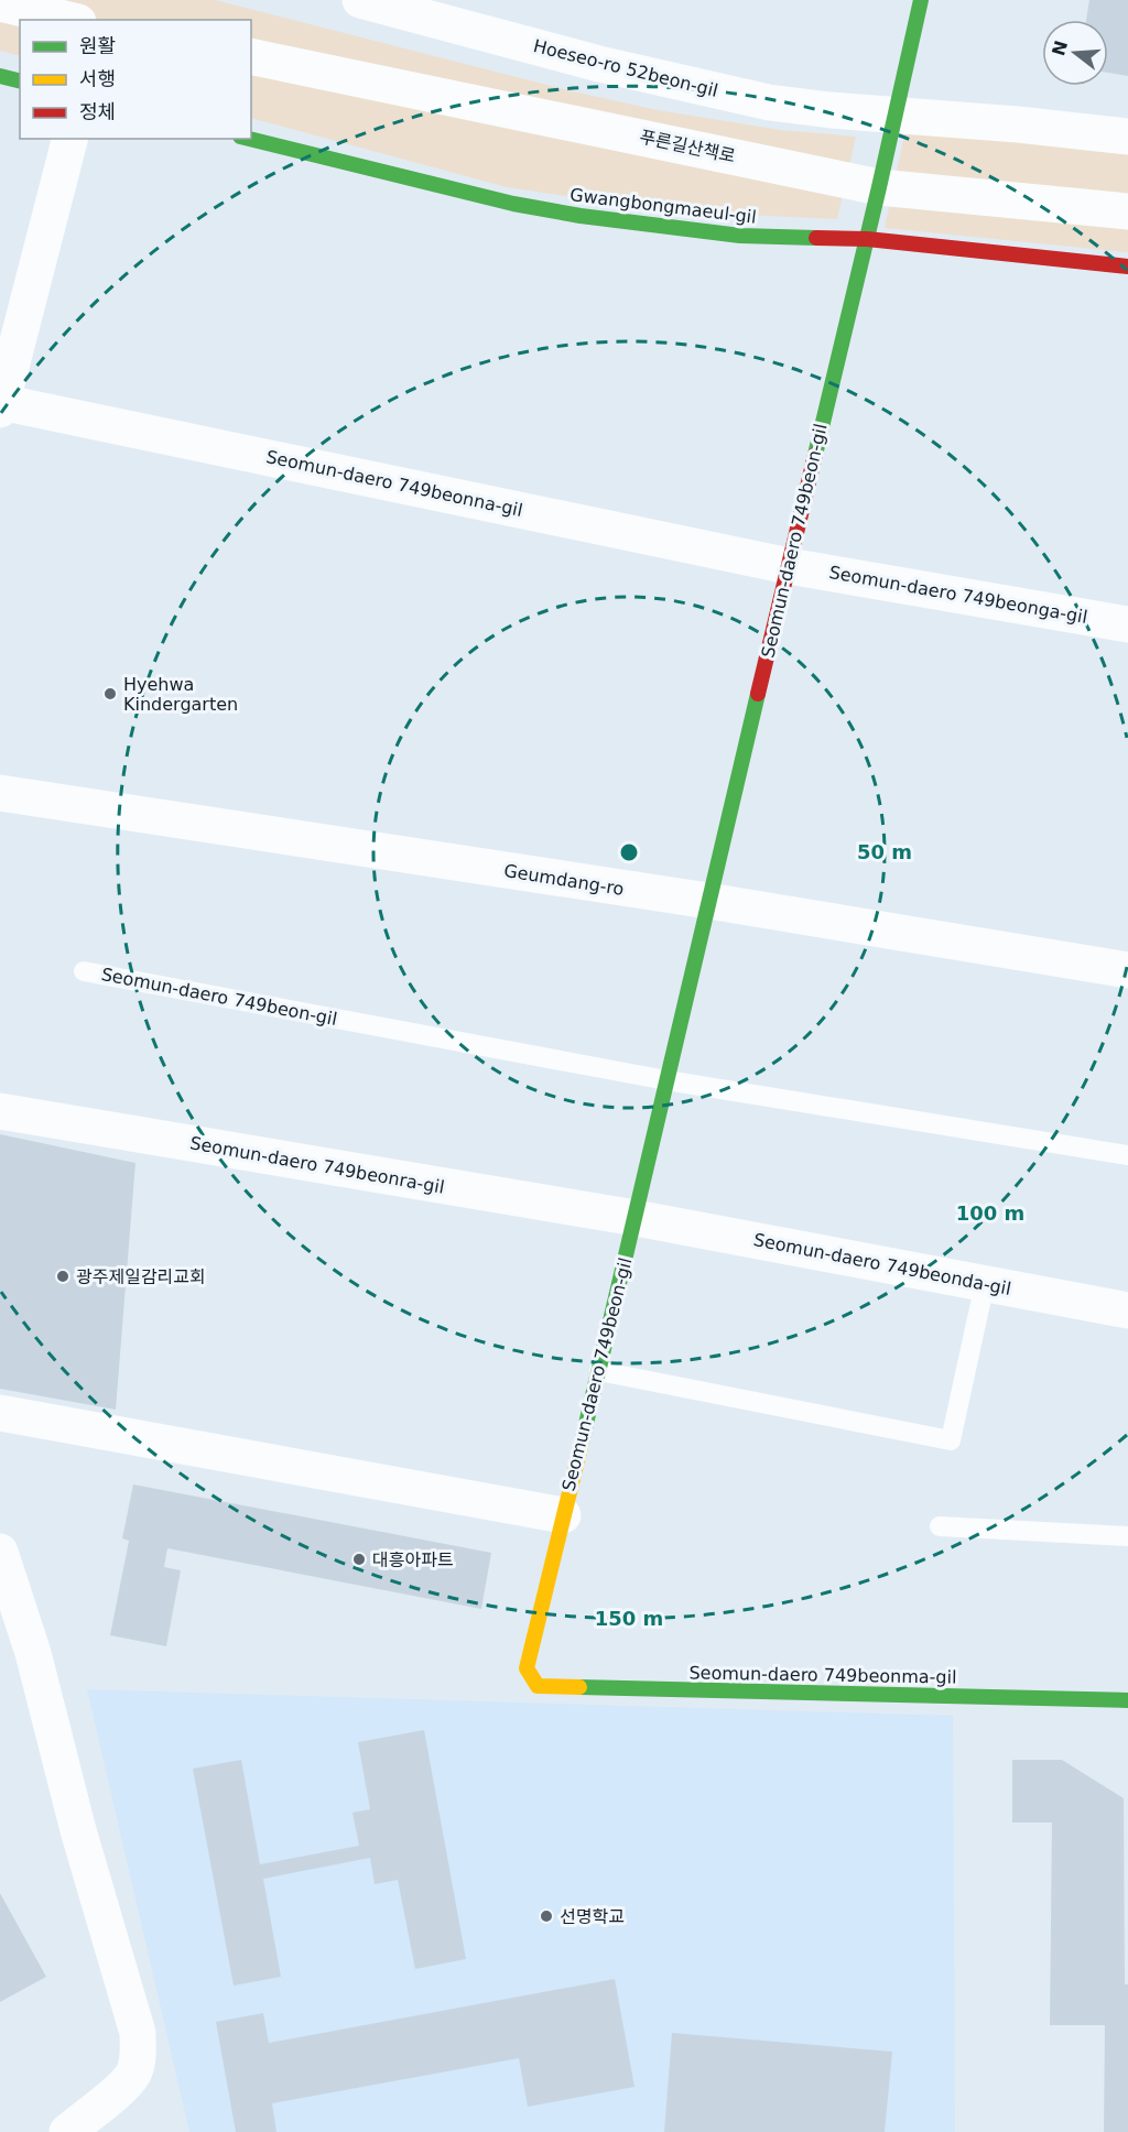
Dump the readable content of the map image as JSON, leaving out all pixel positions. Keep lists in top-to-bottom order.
{
  "streets": {
    "street": [
      "Hoeseo-ro 52beon-gil",
      "푸른길산책로",
      "Gwangbongmaeul-gil",
      "Seomun-daero 749beonna-gil",
      "Seomun-daero 749beon-gil",
      "Seomun-daero 749beonga-gil",
      "Geumdang-ro",
      "Seomun-daero 749beonra-gil",
      "Seomun-daero 749beonda-gil",
      "Seomun-daero 749beonma-gil"
    ]
  },
  "crossings": [
    ["Hoeseo-ro 52beon-gil", "Seomun-daero 749beon-gil"],
    ["푸른길산책로", "Seomun-daero 749beon-gil"],
    ["Gwangbongmaeul-gil", "Seomun-daero 749beon-gil"],
    ["Seomun-daero 749beonna-gil", "Seomun-daero 749beon-gil"],
    ["Seomun-daero 749beonna-gil", "Seomun-daero 749beonga-gil"],
    ["Seomun-daero 749beon-gil", "Seomun-daero 749beonga-gil"],
    ["Seomun-daero 749beon-gil", "Geumdang-ro"],
    ["Seomun-daero 749beon-gil", "Seomun-daero 749beonra-gil"],
    ["Seomun-daero 749beon-gil", "Seomun-daero 749beonda-gil"],
    ["Seomun-daero 749beon-gil", "Seomun-daero 749beonma-gil"],
    ["Seomun-daero 749beonra-gil", "Seomun-daero 749beonda-gil"]
  ],
  "places": [
    "Hyehwa Kindergarten",
    "광주제일감리교회",
    "대흥아파트",
    "선명학교"
  ],
  "legend": ["원활", "서행", "정체"],
  "north": "left",
  "rings": ["50 m", "100 m", "150 m"]
}
